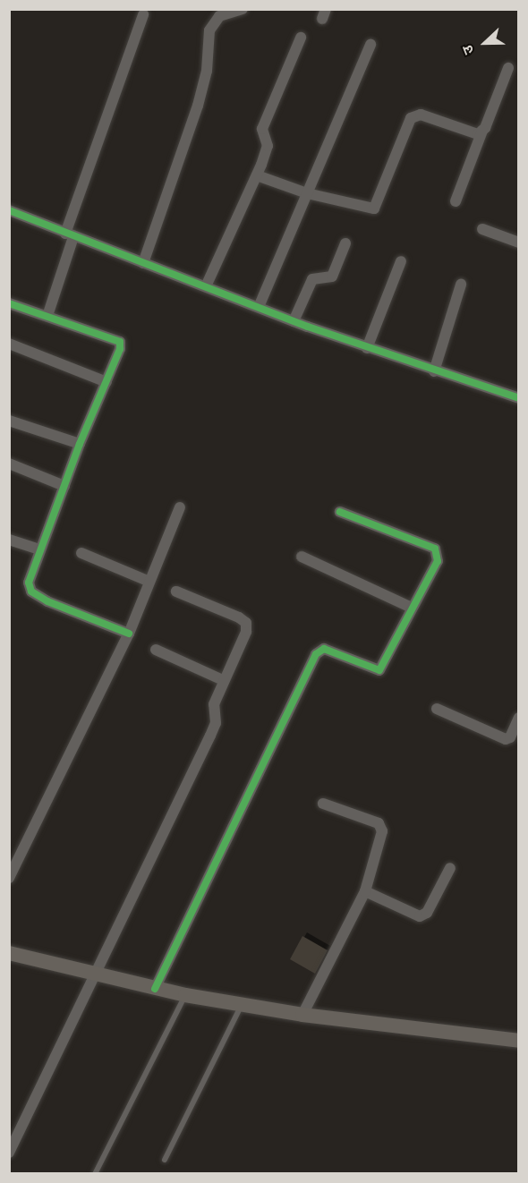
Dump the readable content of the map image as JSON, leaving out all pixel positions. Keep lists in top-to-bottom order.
{
  "north": "left"
}
